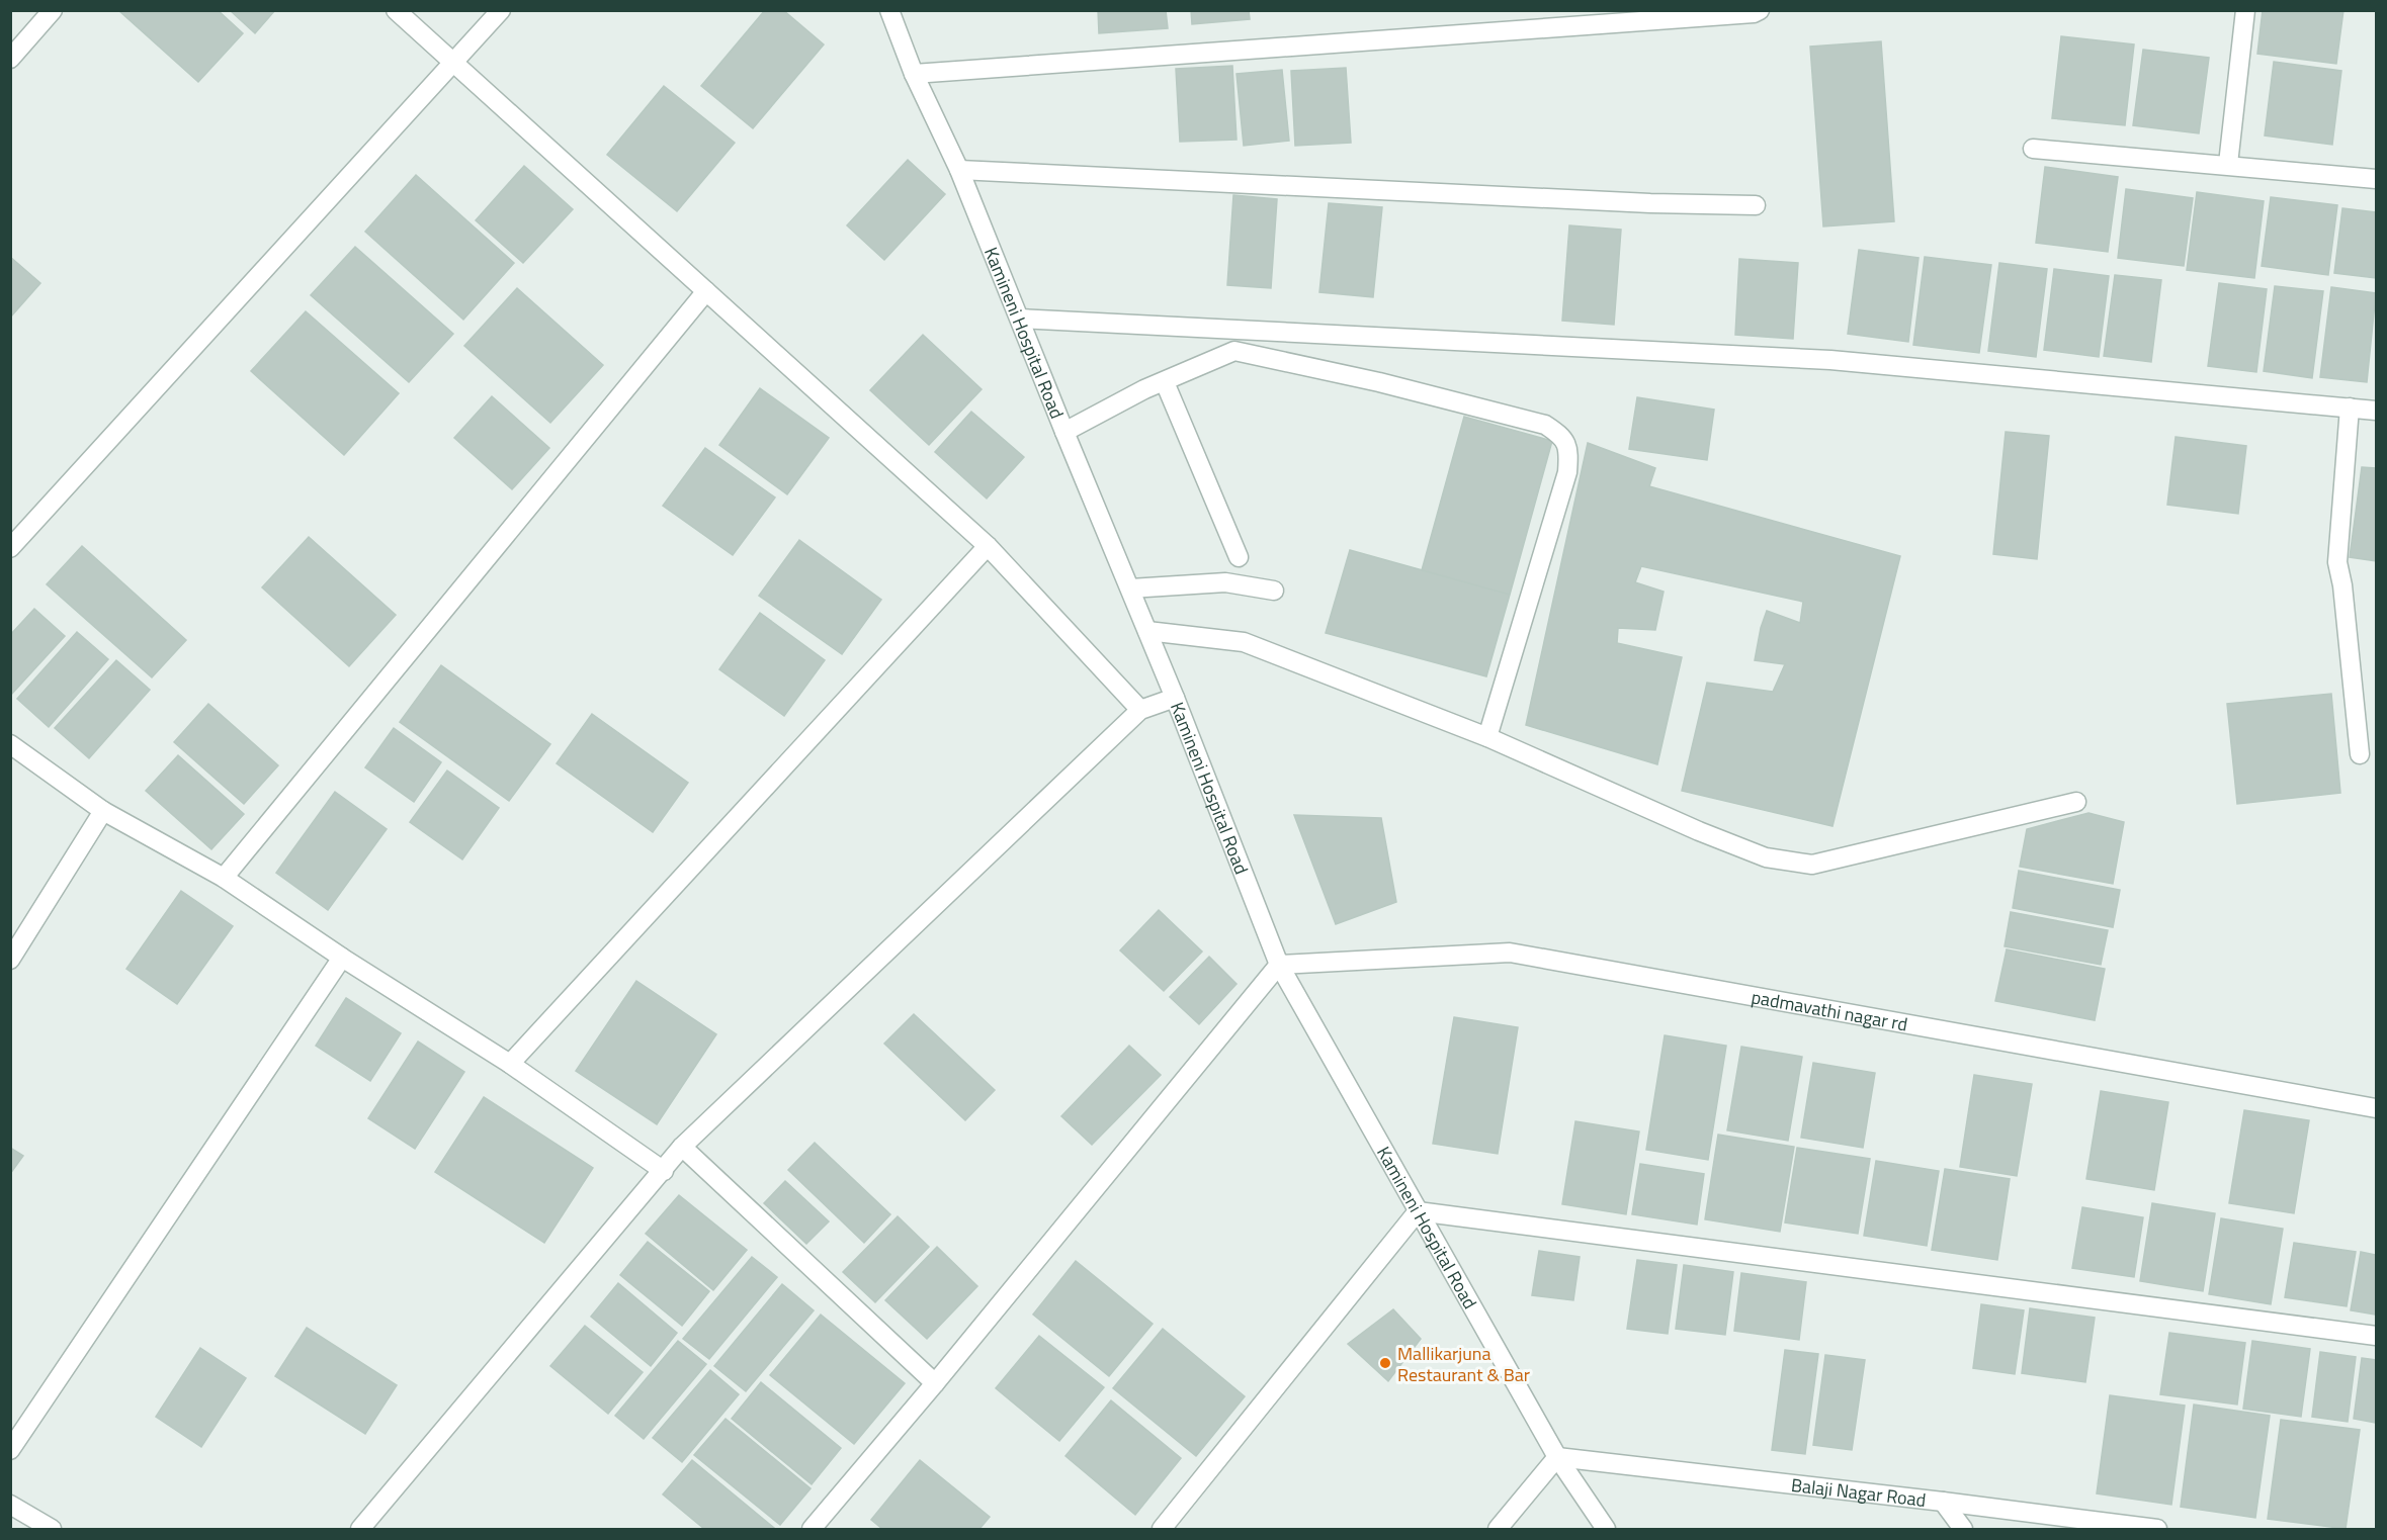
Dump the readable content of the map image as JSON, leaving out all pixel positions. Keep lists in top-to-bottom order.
{
  "streets": {
    "street": ["Kamineni Hospital Road", "padmavathi nagar rd", "Balaji Nagar Road"]
  },
  "crossings": [
    ["Kamineni Hospital Road", "padmavathi nagar rd"],
    ["Kamineni Hospital Road", "Balaji Nagar Road"]
  ],
  "places": ["Mallikarjuna Restaurant & Bar"]
}
